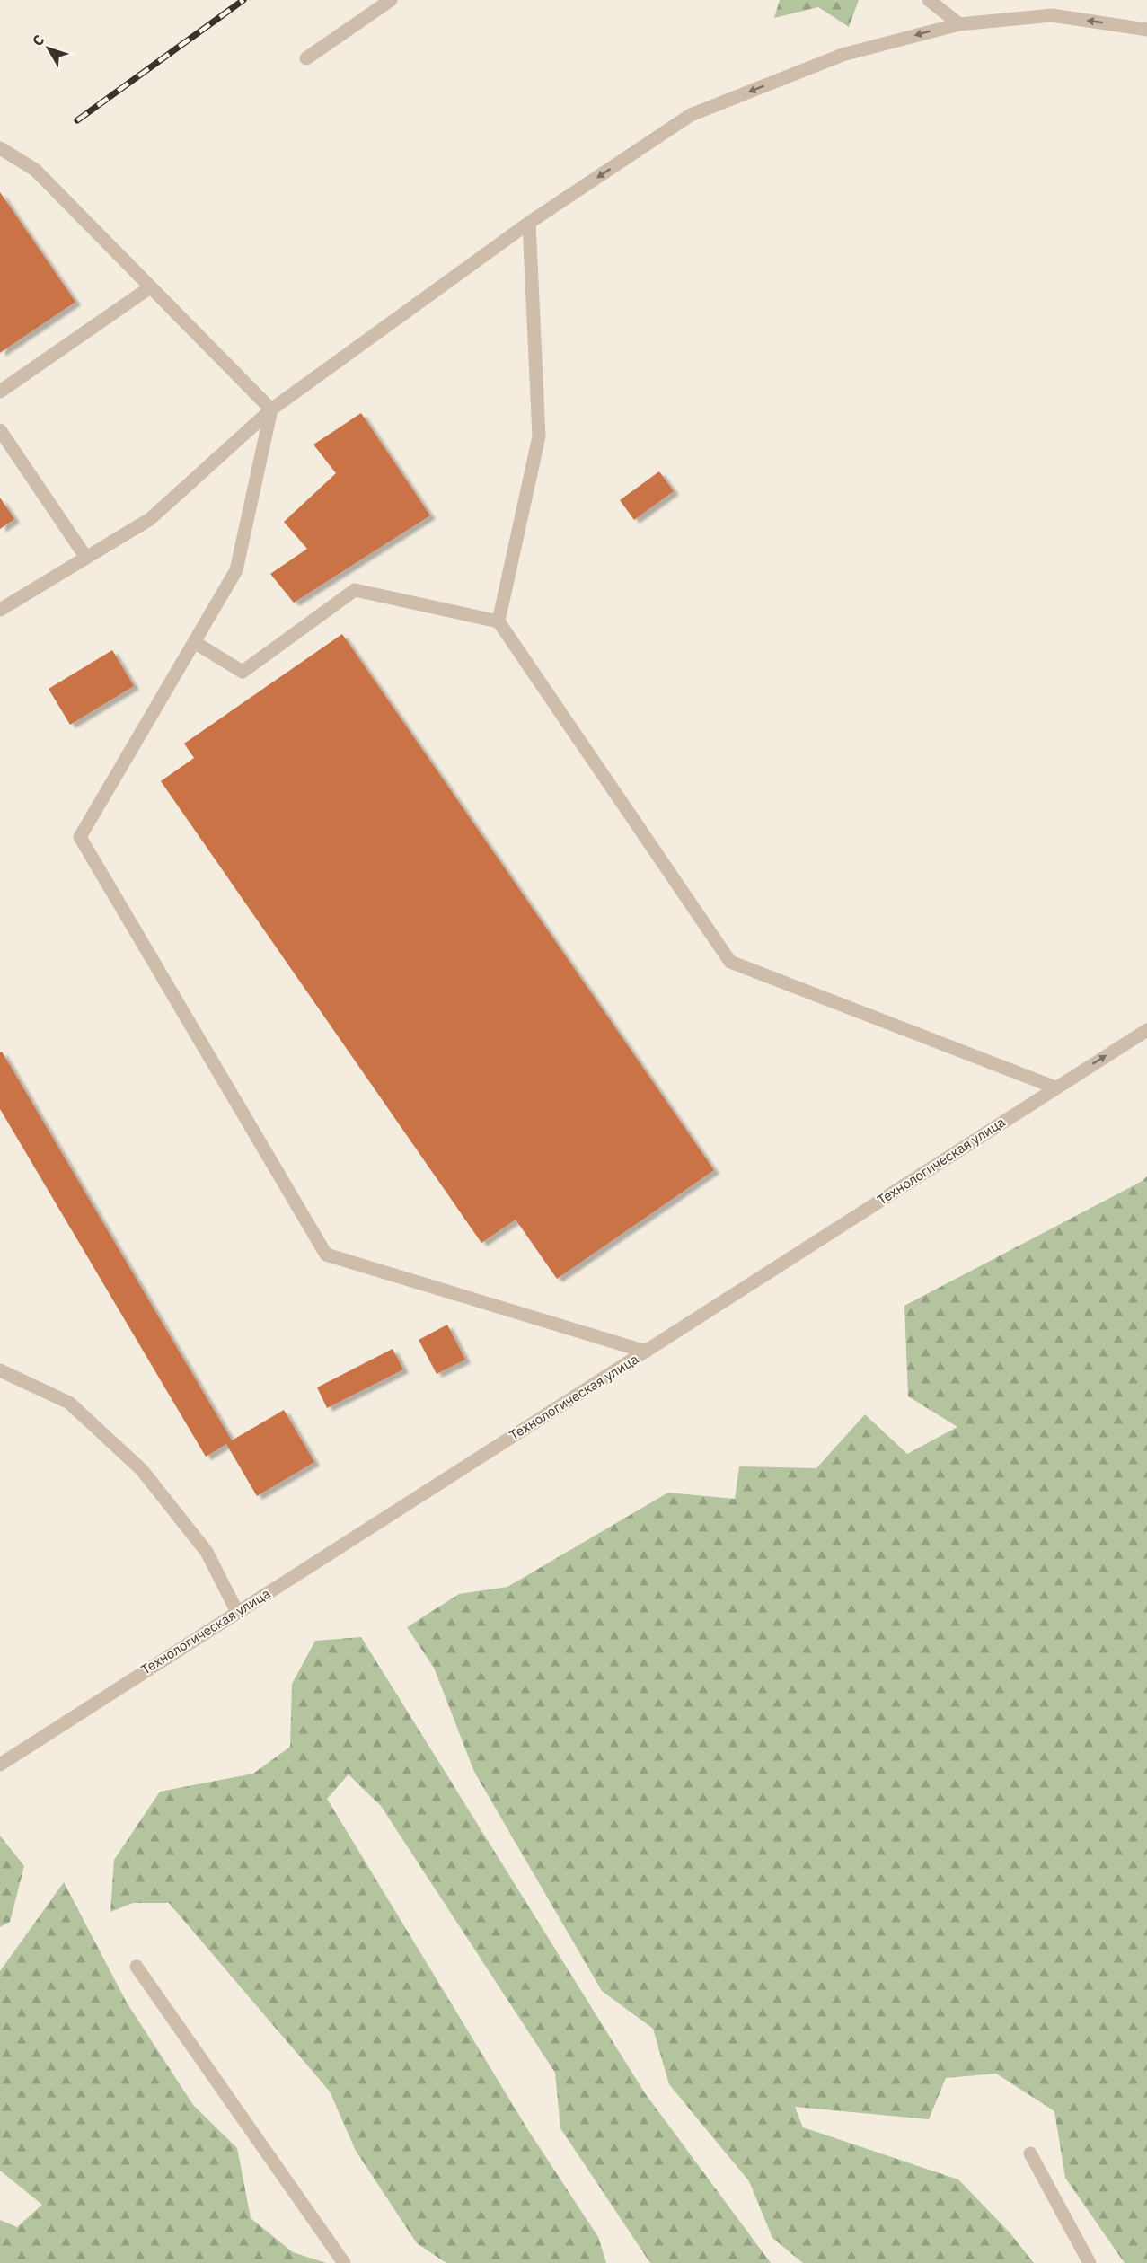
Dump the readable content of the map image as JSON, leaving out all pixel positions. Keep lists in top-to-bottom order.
{
  "streets": {
    "street": ["Технологическая улица"]
  },
  "north": "top left"
}
